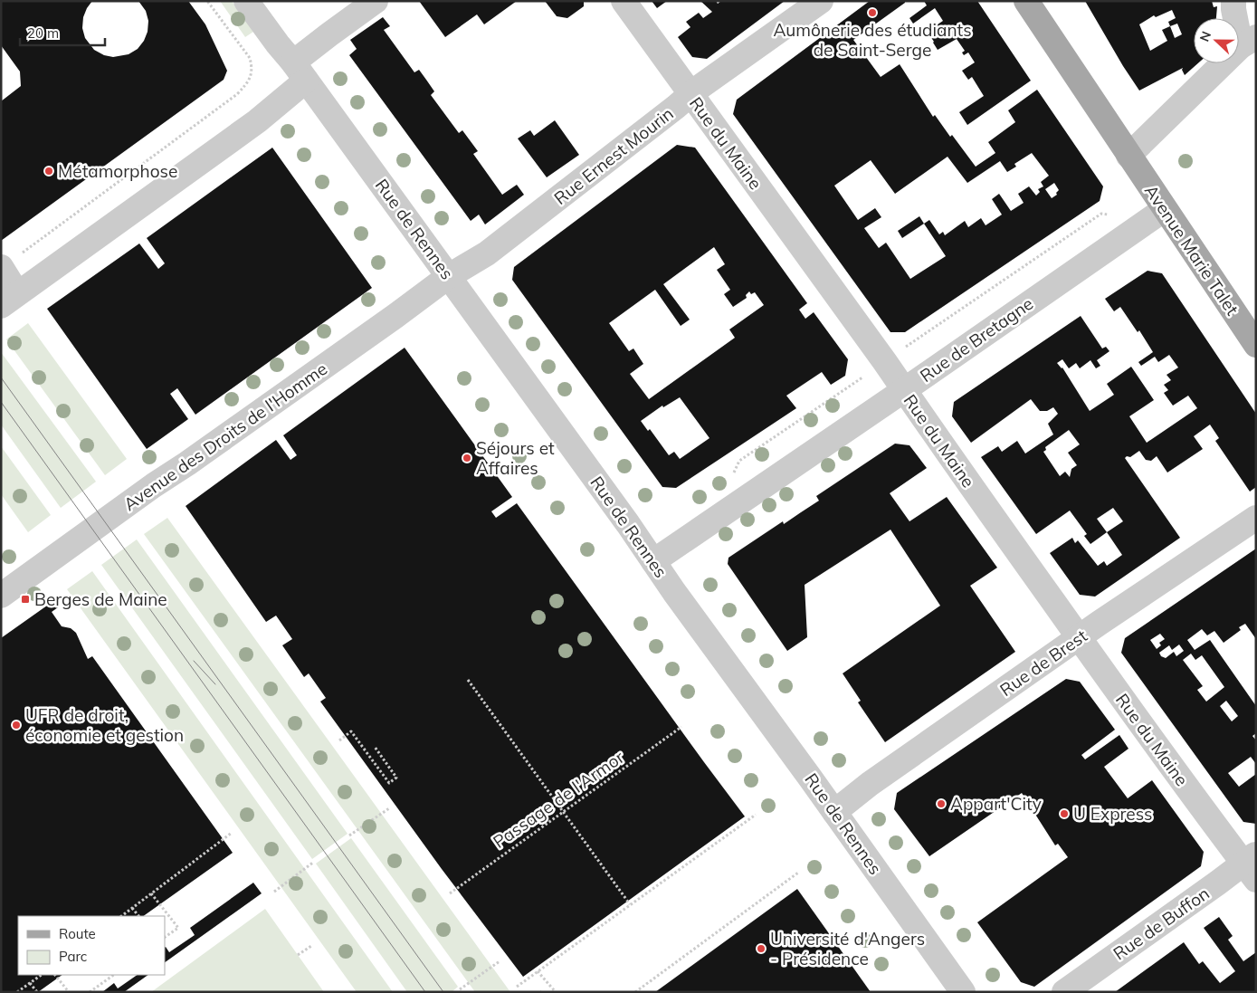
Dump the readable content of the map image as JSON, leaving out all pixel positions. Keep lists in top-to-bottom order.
{
  "streets": {
    "main road": ["Avenue Marie Talet"],
    "street": [
      "Rue du Maine",
      "Rue Ernest Mourin",
      "Rue de Rennes",
      "Rue de Bretagne",
      "Avenue des Droits de l'Homme",
      "Rue de Brest",
      "Rue de Buffon"
    ],
    "path": ["Passage de l'Armor"]
  },
  "crossings": [
    ["Rue du Maine", "Rue Ernest Mourin"],
    ["Rue du Maine", "Rue de Bretagne"],
    ["Rue du Maine", "Rue de Brest"],
    ["Rue du Maine", "Rue de Buffon"],
    ["Rue Ernest Mourin", "Rue de Rennes"],
    ["Rue Ernest Mourin", "Avenue des Droits de l'Homme"],
    ["Rue de Rennes", "Rue de Bretagne"],
    ["Rue de Rennes", "Avenue des Droits de l'Homme"],
    ["Rue de Rennes", "Rue de Brest"],
    ["Avenue Marie Talet", "Rue de Bretagne"]
  ],
  "places": {
    "other": [
      "Aumônerie des étudiants de Saint-Serge",
      "Métamorphose",
      "Séjours et Affaires",
      "UFR de droit, économie et gestion",
      "Appart'City",
      "U Express",
      "Université d'Angers - Présidence"
    ],
    "transit": ["Berges de Maine"]
  },
  "legend": ["Route", "Parc"],
  "scale_bar": "20 m",
  "north": "left"
}
